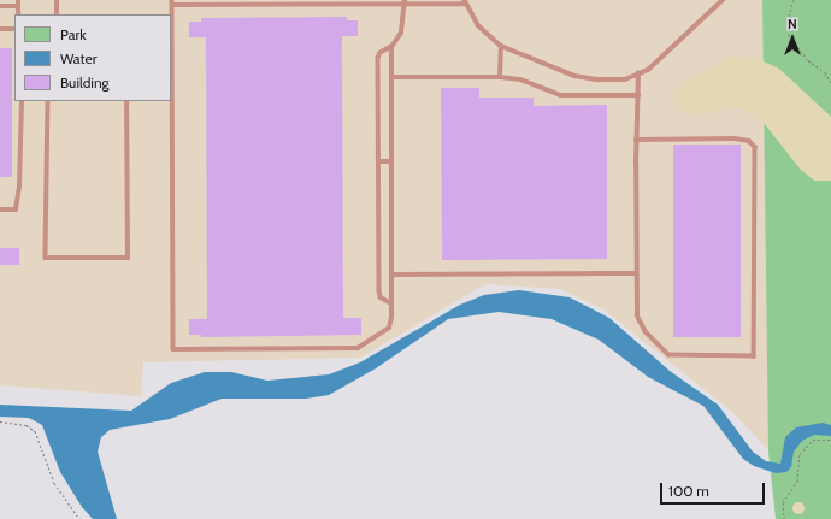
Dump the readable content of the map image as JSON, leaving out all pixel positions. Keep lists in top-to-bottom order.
{
  "legend": ["Park", "Water", "Building"],
  "scale_bar": "100 m",
  "north": "top"
}
